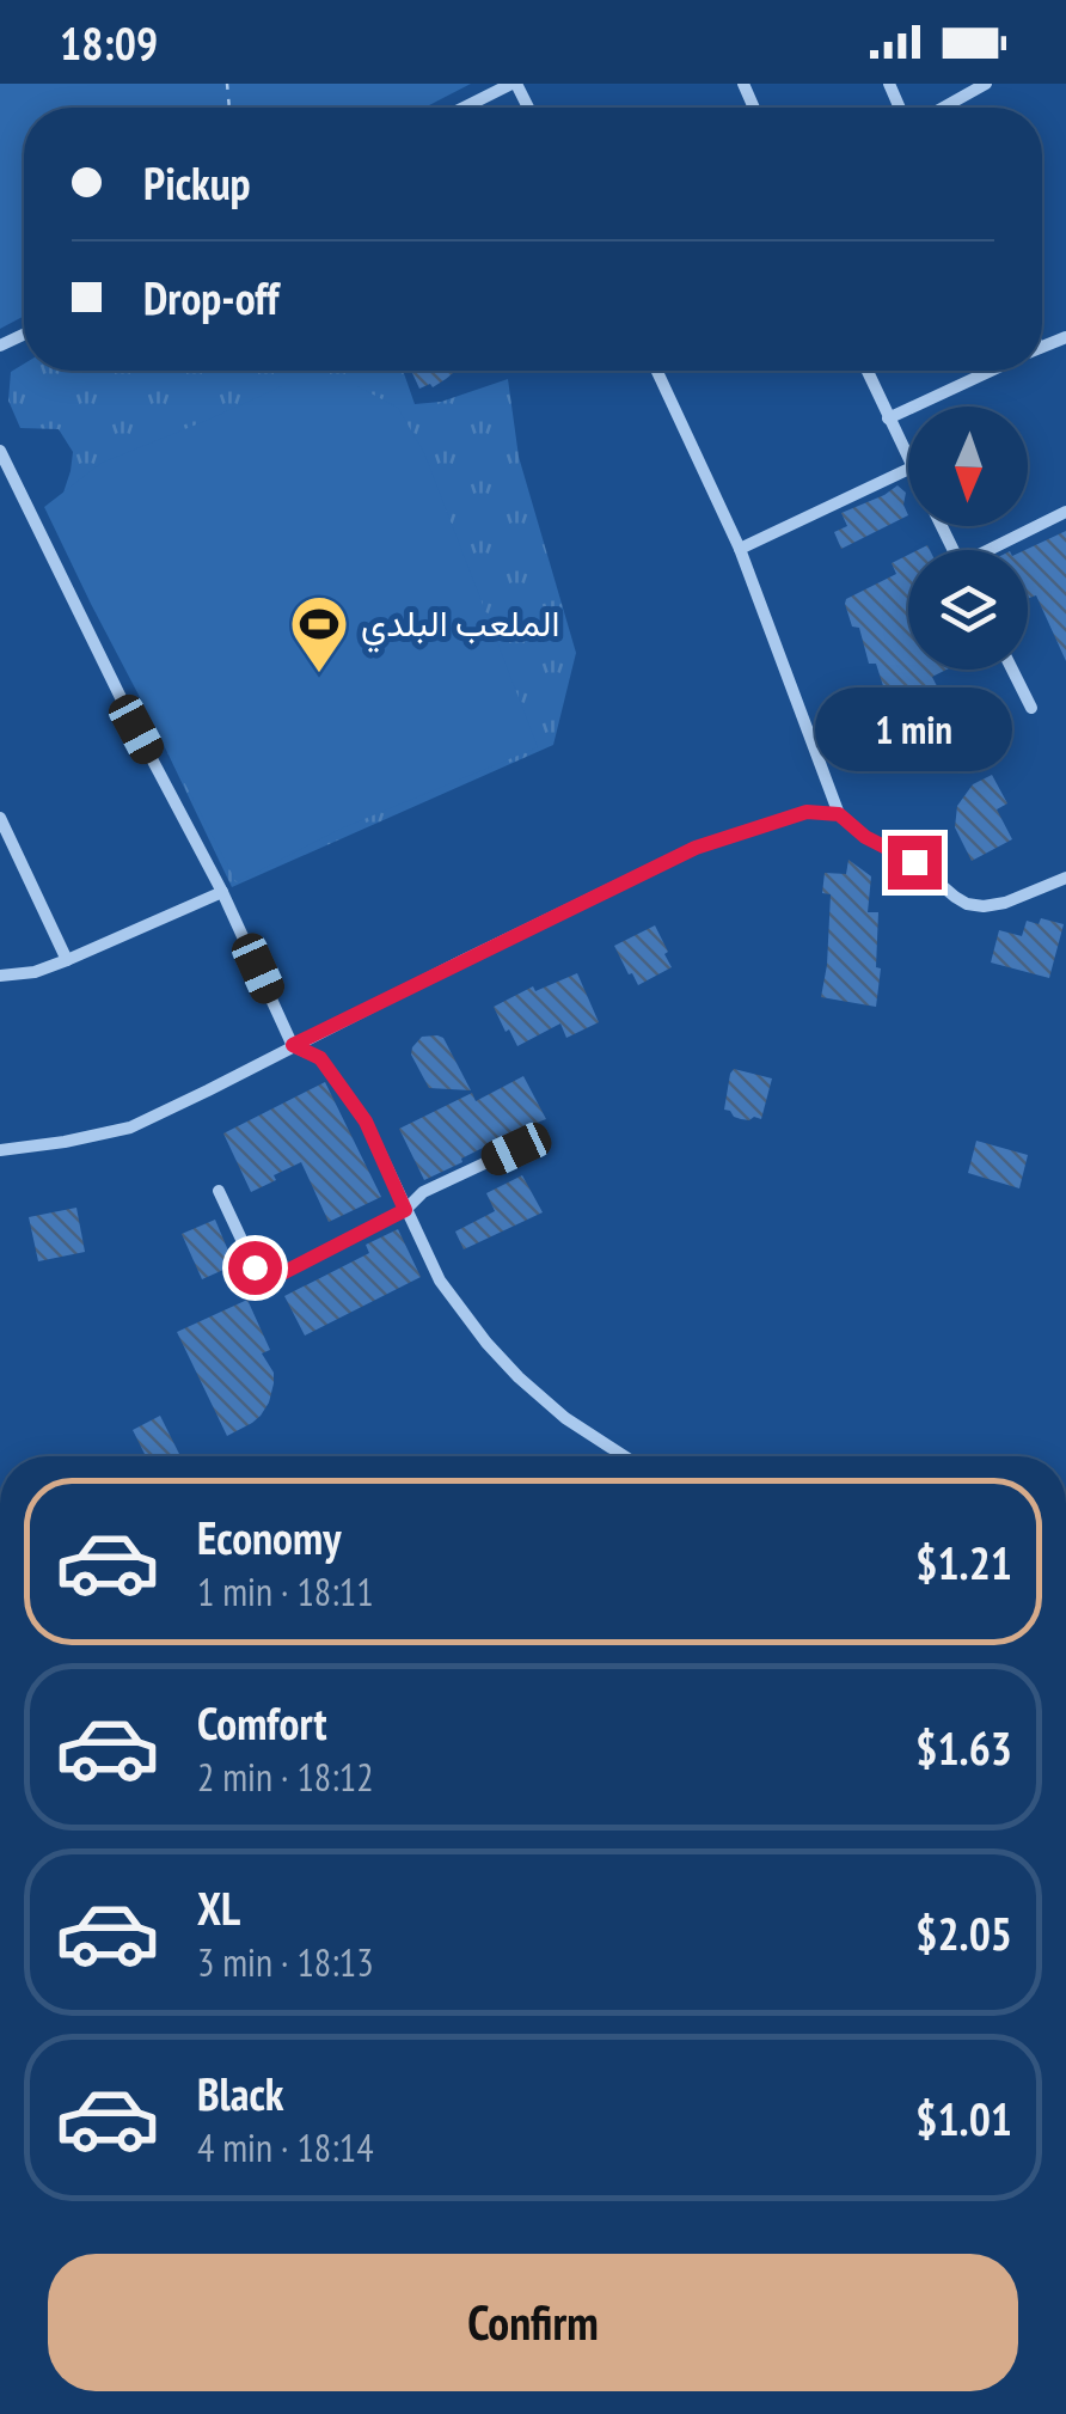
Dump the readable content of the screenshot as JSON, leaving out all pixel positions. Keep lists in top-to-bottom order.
{
  "places": {
    "sports": ["الملعب البلدي"]
  },
  "north": "bottom",
  "page": {
    "status": "18:09",
    "banner": ["Pickup", "Drop-off"],
    "bubble": "1 min",
    "list": [
      {
        "name": "Economy",
        "note": "1 min · 18:11",
        "value": "$1.21"
      },
      {
        "name": "Comfort",
        "note": "2 min · 18:12",
        "value": "$1.63"
      },
      {
        "name": "XL",
        "note": "3 min · 18:13",
        "value": "$2.05"
      },
      {
        "name": "Black",
        "note": "4 min · 18:14",
        "value": "$1.01"
      }
    ],
    "buttons": "Confirm"
  }
}
